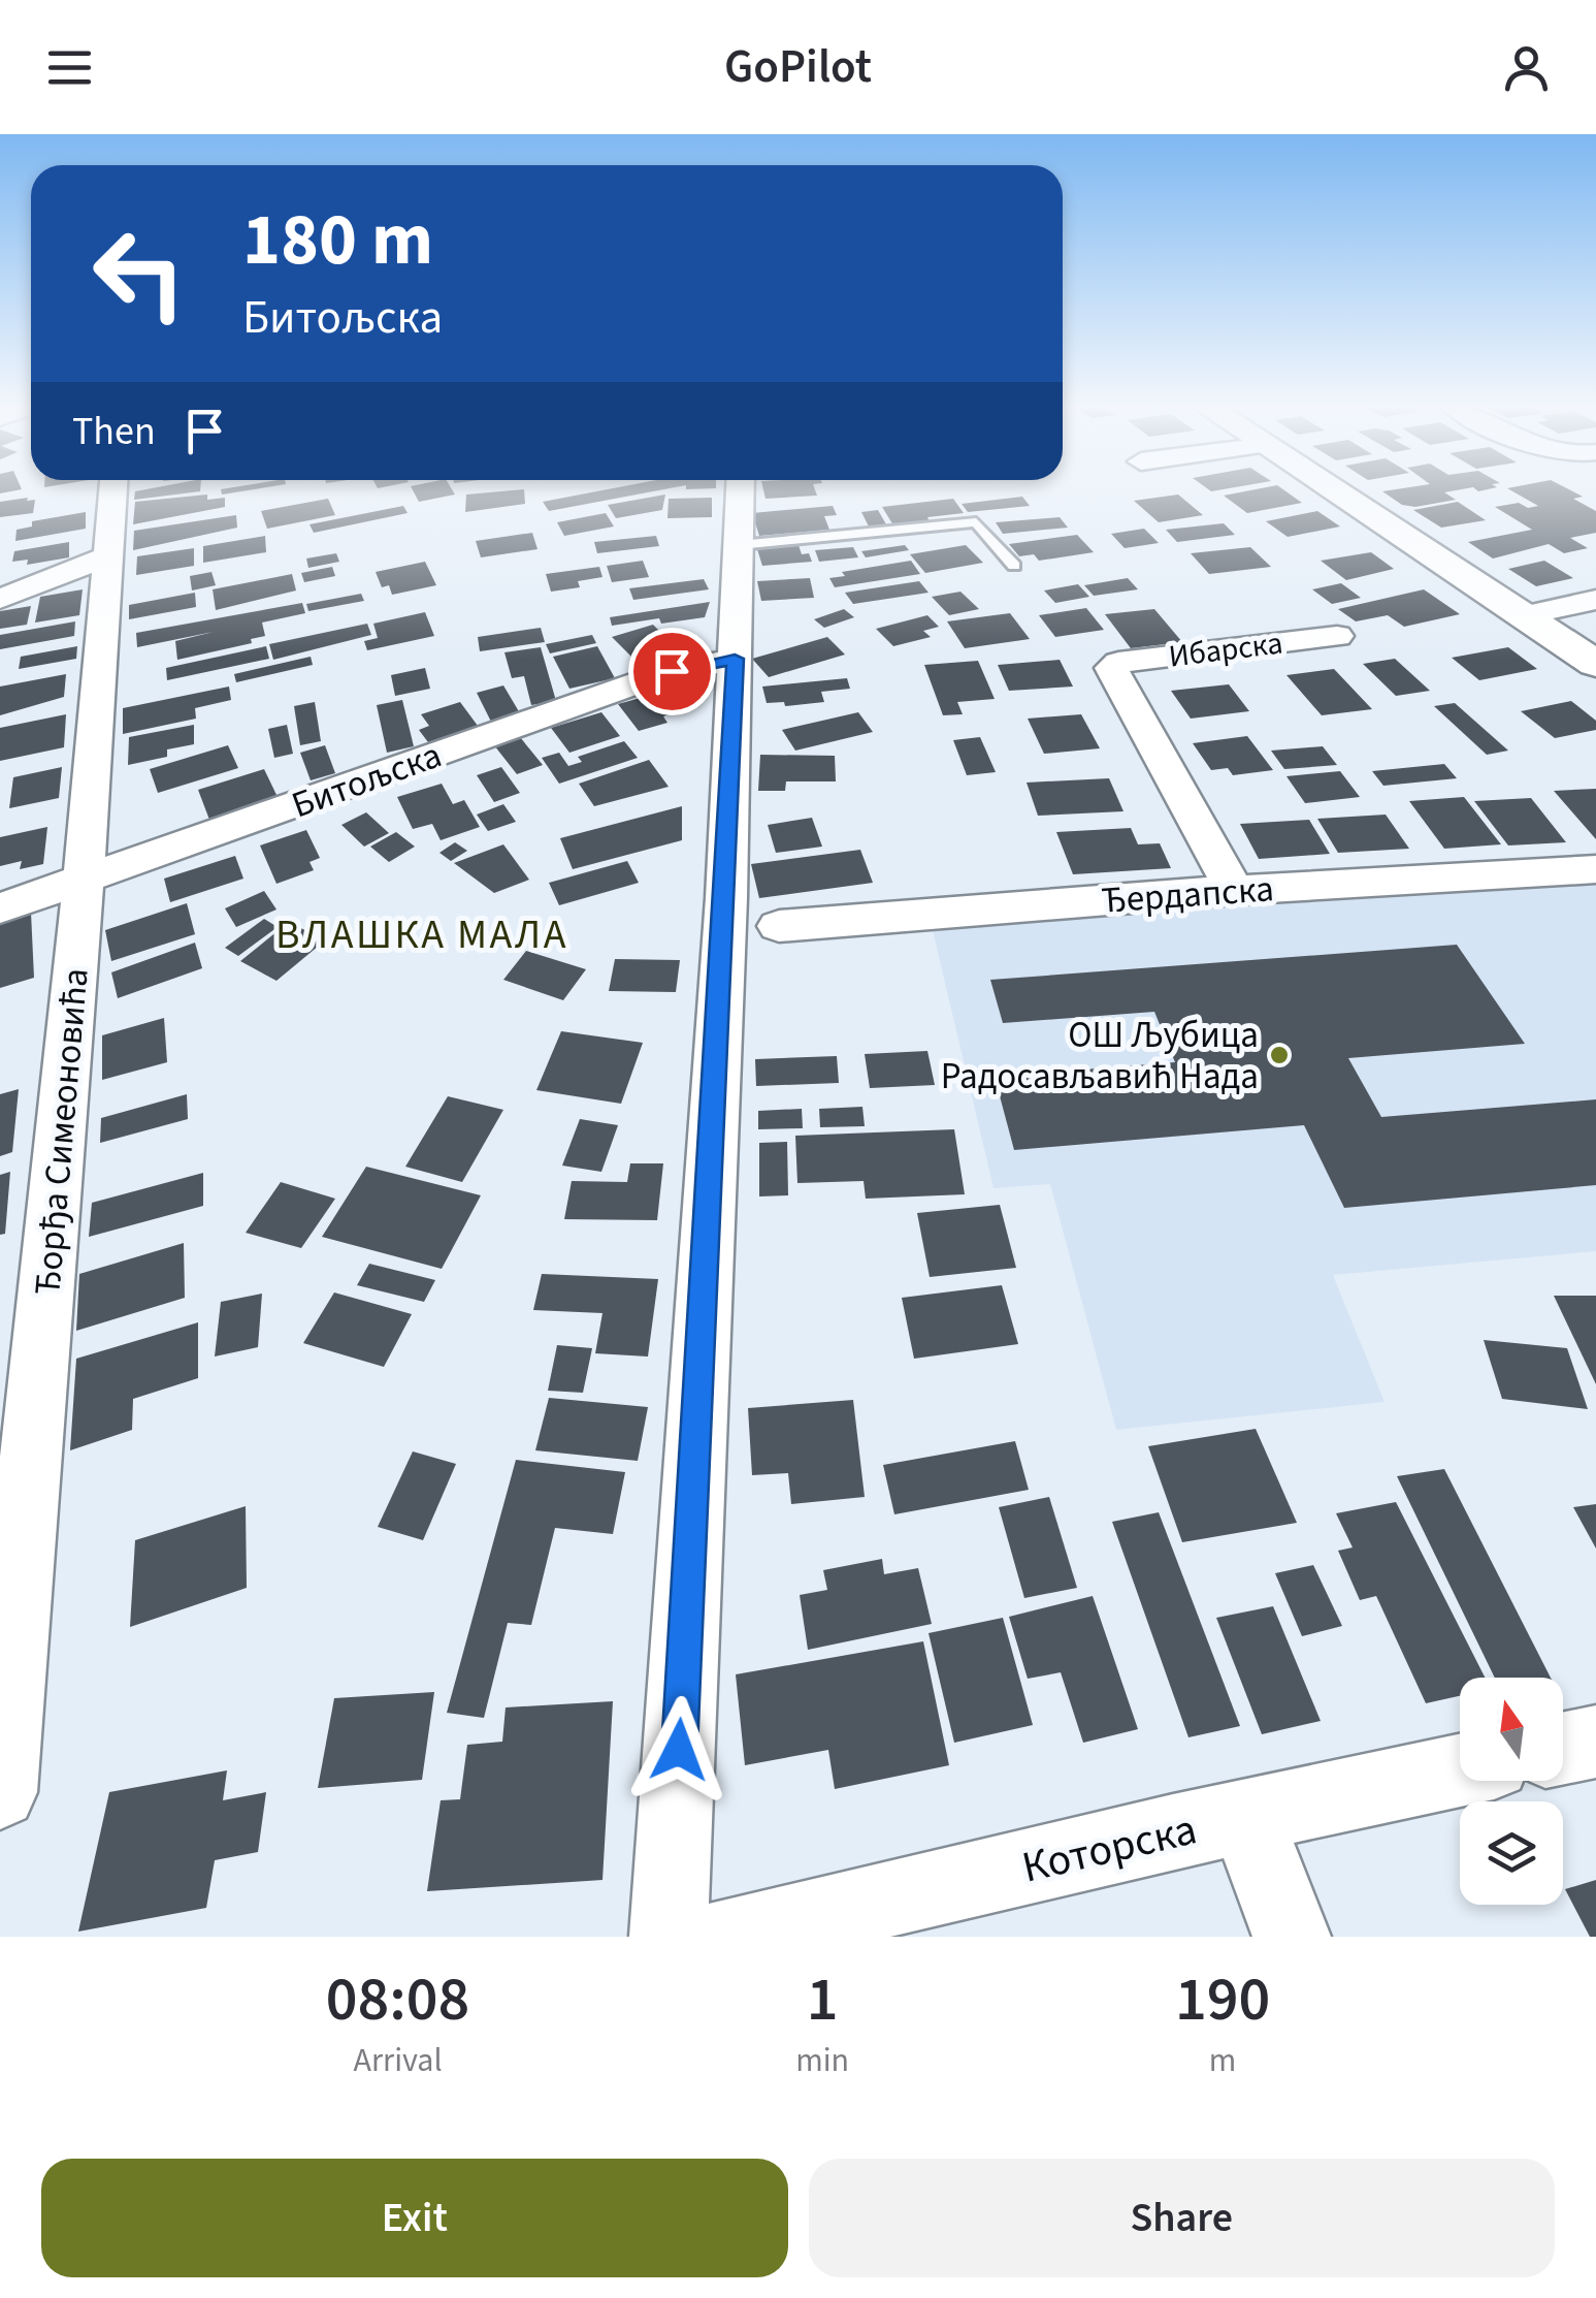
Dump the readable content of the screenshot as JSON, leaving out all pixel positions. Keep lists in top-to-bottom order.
{
  "streets": {
    "street": [
      "Ибарска",
      "Битољска",
      "Ђердапска",
      "Ђорђа Симеоновића",
      "Которска"
    ]
  },
  "crossings": [
    ["Ибарска", "Ђердапска"],
    ["Битољска", "Ђорђа Симеоновића"]
  ],
  "districts": ["ВЛАШКА МАЛА"],
  "places": ["ОШ Љубица Радосављавић Нада"],
  "north": "top",
  "page": {
    "header": "GoPilot",
    "turn": ["180 m", "Битољска"],
    "then": "Then",
    "eta": [
      "08:08",
      "Arrival",
      "1",
      "min",
      "190",
      "m"
    ],
    "buttons": ["Exit", "Share"]
  }
}
